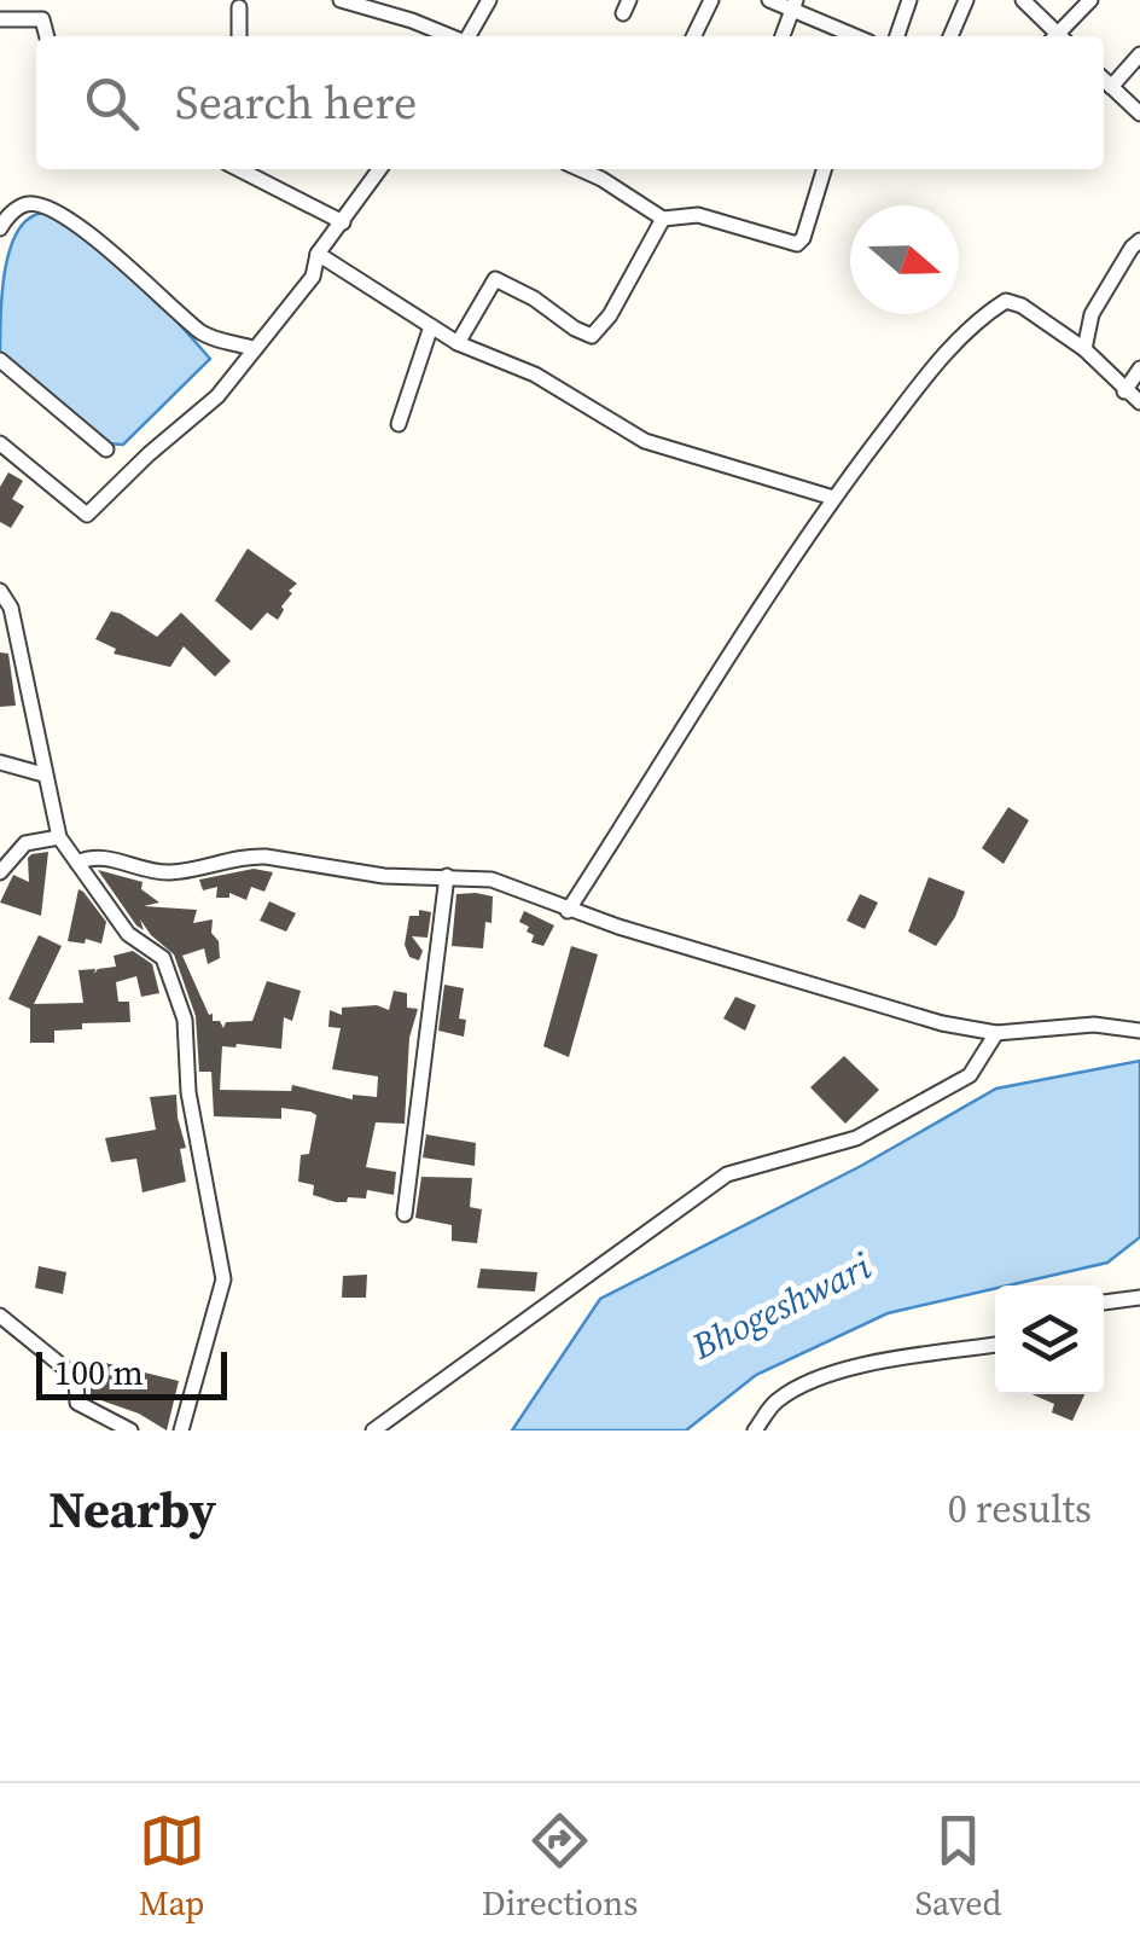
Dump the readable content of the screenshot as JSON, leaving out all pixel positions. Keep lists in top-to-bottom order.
{
  "water": ["Bhogeshwari"],
  "scale_bar": "100 m",
  "north": "right",
  "page": {
    "search": "Search here",
    "scale": "100 m",
    "heading": ["Nearby", "0 results"],
    "nav": ["Map", "Directions", "Saved"]
  }
}
